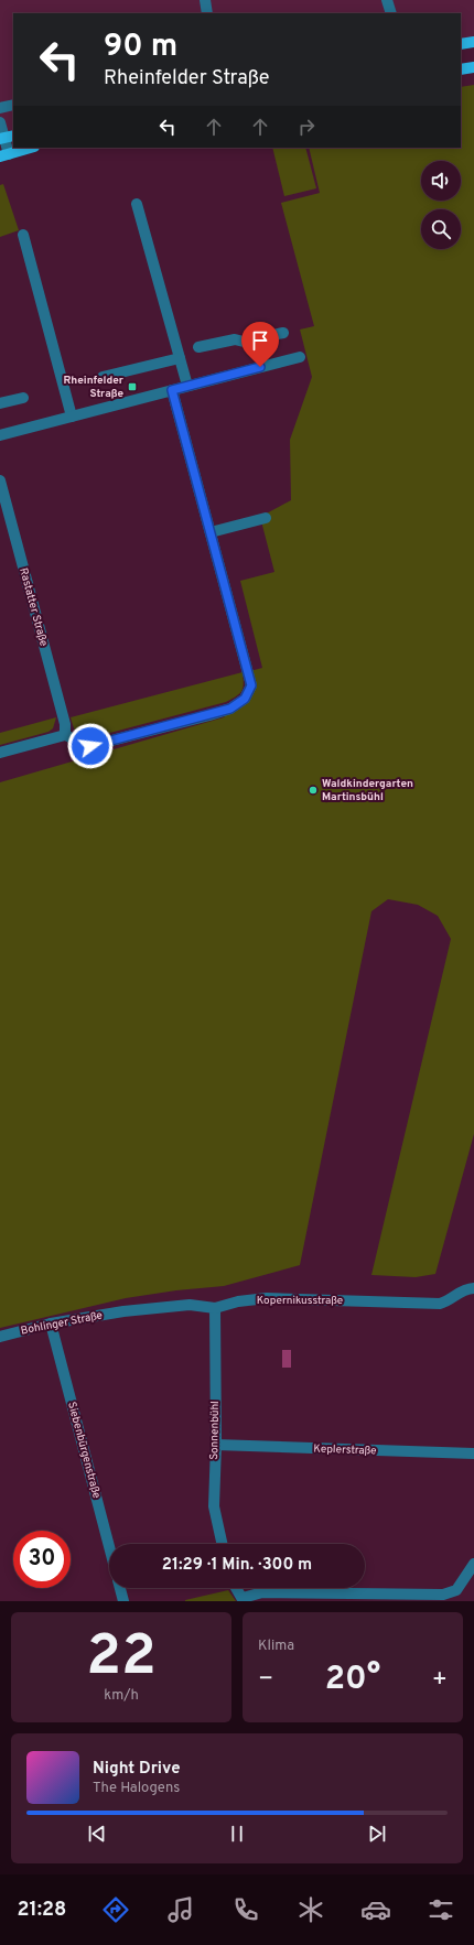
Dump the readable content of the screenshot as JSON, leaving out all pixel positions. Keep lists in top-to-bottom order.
{
  "streets": {
    "street": [
      "Rastatter Straße",
      "Kopernikusstraße",
      "Bohlinger Straße",
      "Sonnenbühl",
      "Siebenbürgenstraße",
      "Keplerstraße"
    ]
  },
  "crossings": [
    ["Kopernikusstraße", "Bohlinger Straße"],
    ["Kopernikusstraße", "Sonnenbühl"],
    ["Bohlinger Straße", "Siebenbürgenstraße"],
    ["Sonnenbühl", "Keplerstraße"]
  ],
  "places": {
    "transit": ["Rheinfelder Straße"],
    "other": ["Waldkindergarten Martinsbühl"]
  },
  "page": {
    "turn": ["90 m", "Rheinfelder Straße"],
    "limit": "30",
    "trip": "21:29 · 1 Min. · 300 m",
    "tile": [
      ["22", "km/h"],
      "Klima"
    ],
    "heat": ["−", "20°", "+"],
    "song": ["Night Drive", "The Halogens"],
    "tabs": "21:28"
  }
}
